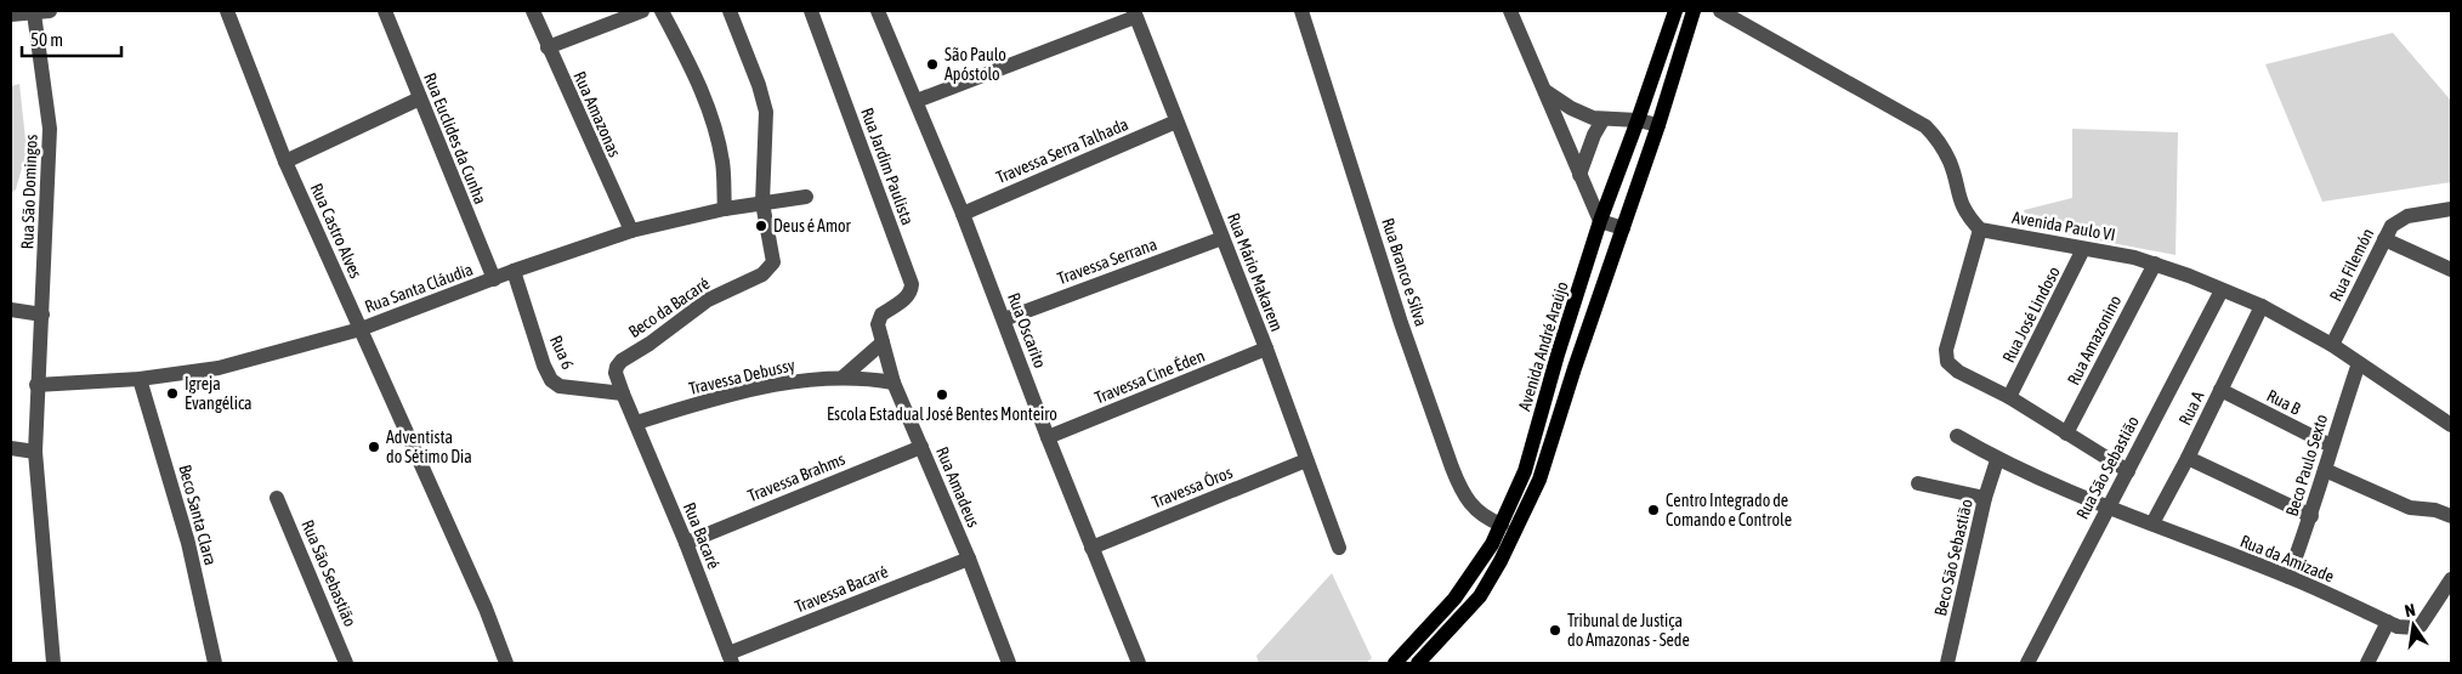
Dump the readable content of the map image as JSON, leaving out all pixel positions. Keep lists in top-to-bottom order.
{
  "streets": {
    "main road": ["Avenida André Araújo"],
    "street": [
      "Rua Amazonas",
      "Rua Euclides da Cunha",
      "Travessa Serra Talhada",
      "Rua Jardim Paulista",
      "Rua São Domingos",
      "Avenida Paulo VI",
      "Rua Castro Alves",
      "Travessa Serrana",
      "Rua Filemón",
      "Rua Mário Makarem",
      "Rua Branco e Silva",
      "Rua Santa Cláudia",
      "Beco da Bacaré",
      "Rua José Lindoso",
      "Rua Oscarito",
      "Rua Amazonino",
      "Rua 6",
      "Travessa Debussy",
      "Travessa Cine Éden",
      "Rua B",
      "Rua A",
      "Beco Paulo Sexto",
      "Rua São Sebastião",
      "Travessa Brahms",
      "Rua Amadeus",
      "Travessa Óros",
      "Beco Santa Clara",
      "Rua Bacaré",
      "Beco São Sebastião",
      "Rua da Amizade",
      "Travessa Bacaré"
    ]
  },
  "crossings": [
    ["Rua Amazonas", "Rua Santa Cláudia"],
    ["Rua Euclides da Cunha", "Rua Santa Cláudia"],
    ["Travessa Serra Talhada", "Rua Mário Makarem"],
    ["Travessa Serra Talhada", "Rua Oscarito"],
    ["Rua Jardim Paulista", "Rua Amadeus"],
    ["Rua São Domingos", "Rua Santa Cláudia"],
    ["Avenida Paulo VI", "Rua Filemón"],
    ["Avenida Paulo VI", "Rua José Lindoso"],
    ["Avenida Paulo VI", "Rua Amazonino"],
    ["Avenida Paulo VI", "Rua A"],
    ["Avenida Paulo VI", "Beco Paulo Sexto"],
    ["Avenida Paulo VI", "Rua São Sebastião"],
    ["Rua Castro Alves", "Rua Santa Cláudia"],
    ["Travessa Serrana", "Rua Mário Makarem"],
    ["Travessa Serrana", "Rua Oscarito"],
    ["Rua Mário Makarem", "Travessa Cine Éden"],
    ["Rua Mário Makarem", "Travessa Óros"],
    ["Rua Branco e Silva", "Avenida André Araújo"],
    ["Rua Santa Cláudia", "Beco da Bacaré"],
    ["Rua Santa Cláudia", "Rua 6"],
    ["Rua Santa Cláudia", "Beco Santa Clara"],
    ["Beco da Bacaré", "Rua 6"],
    ["Beco da Bacaré", "Travessa Debussy"],
    ["Beco da Bacaré", "Rua Bacaré"],
    ["Rua Oscarito", "Travessa Cine Éden"],
    ["Rua Oscarito", "Travessa Óros"],
    ["Travessa Debussy", "Rua Amadeus"],
    ["Travessa Debussy", "Rua Bacaré"],
    ["Rua B", "Rua A"],
    ["Rua B", "Beco Paulo Sexto"],
    ["Rua A", "Rua da Amizade"],
    ["Beco Paulo Sexto", "Rua da Amizade"],
    ["Rua São Sebastião", "Rua da Amizade"],
    ["Travessa Brahms", "Rua Amadeus"],
    ["Travessa Brahms", "Rua Bacaré"],
    ["Rua Amadeus", "Travessa Bacaré"],
    ["Rua Bacaré", "Travessa Bacaré"]
  ],
  "places": [
    "São Paulo Apóstolo",
    "Deus é Amor",
    "Igreja Evangélica",
    "Escola Estadual José Bentes Monteiro",
    "Adventista do Sétimo Dia",
    "Centro Integrado de Comando e Controle",
    "Tribunal de Justiça do Amazonas - Sede"
  ],
  "scale_bar": "50 m",
  "north": "top"
}
